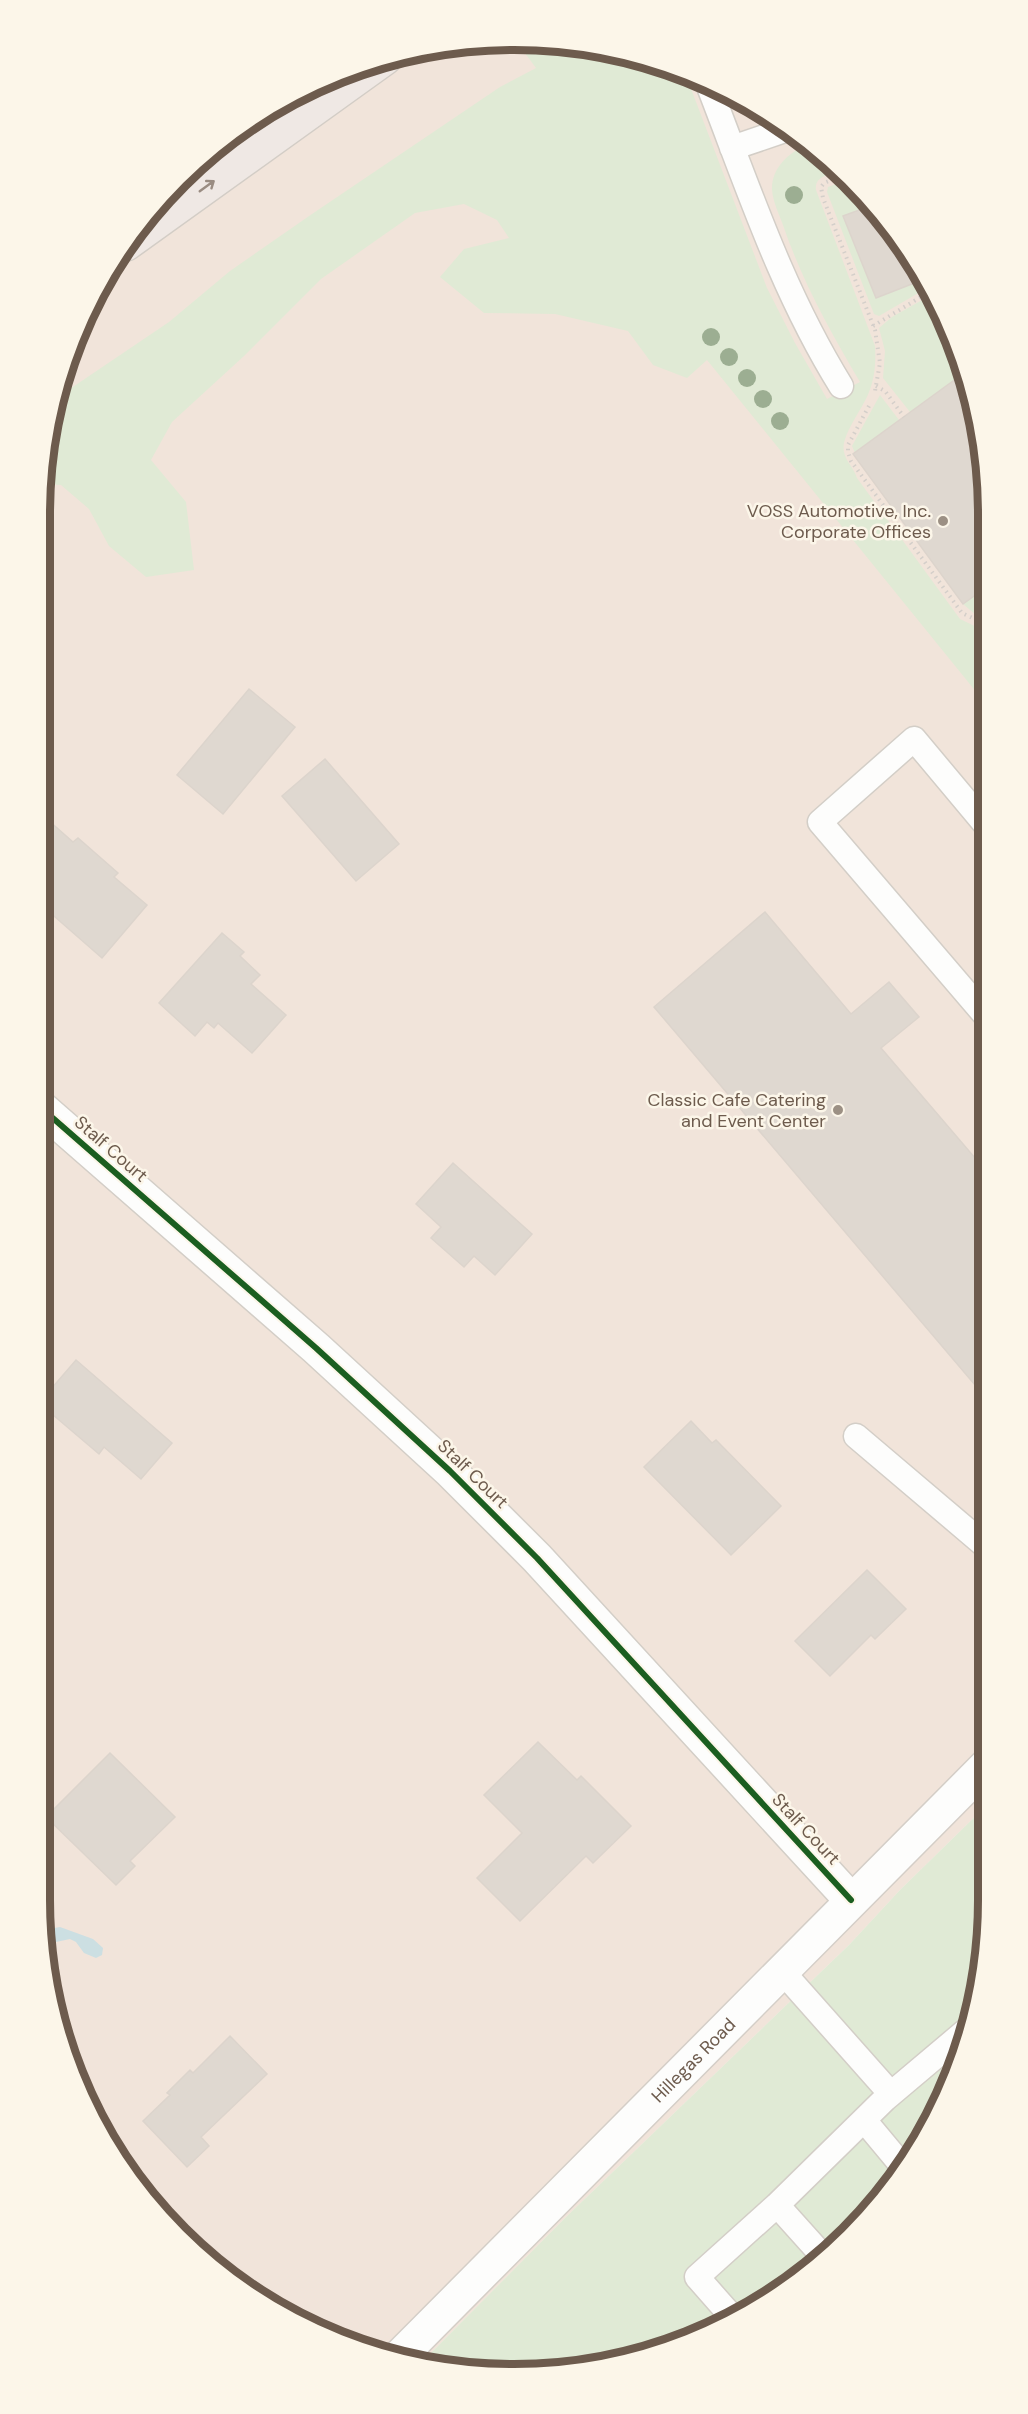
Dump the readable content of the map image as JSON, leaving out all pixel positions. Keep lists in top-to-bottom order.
{
  "streets": {
    "street": ["Stalf Court", "Hillegas Road"]
  },
  "crossings": [
    ["Stalf Court", "Hillegas Road"]
  ],
  "places": ["VOSS Automotive, Inc. Corporate Offices", "Classic Cafe Catering and Event Center"]
}
